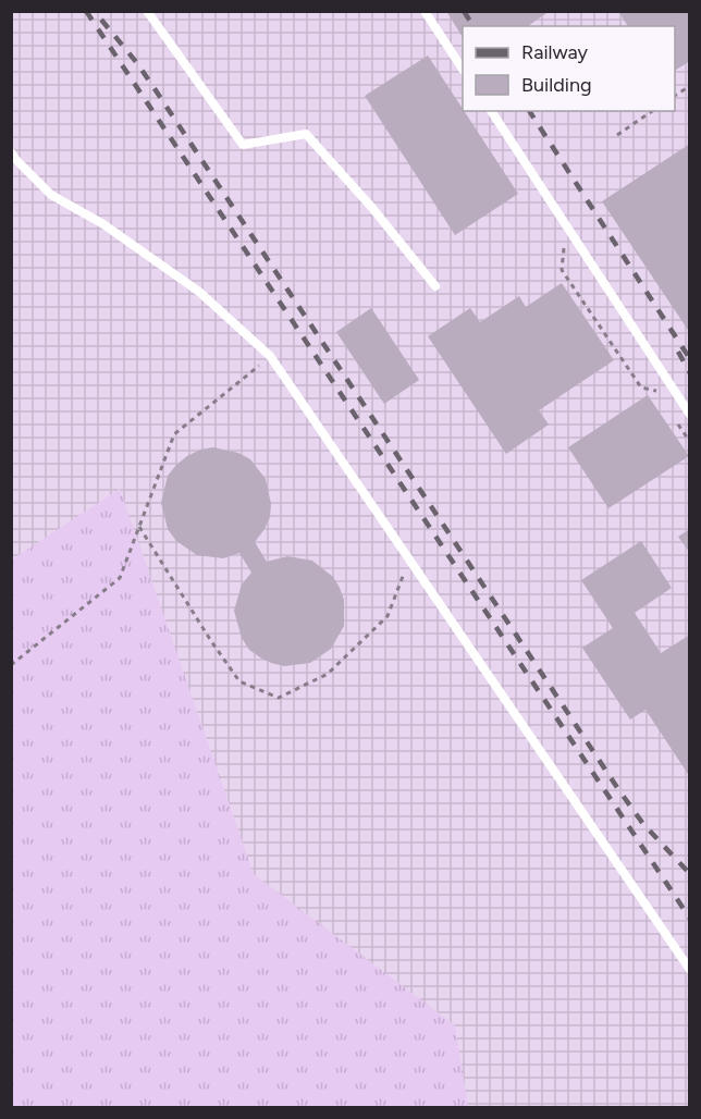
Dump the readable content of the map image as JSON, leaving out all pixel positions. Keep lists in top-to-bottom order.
{
  "legend": ["Railway", "Building"]
}
